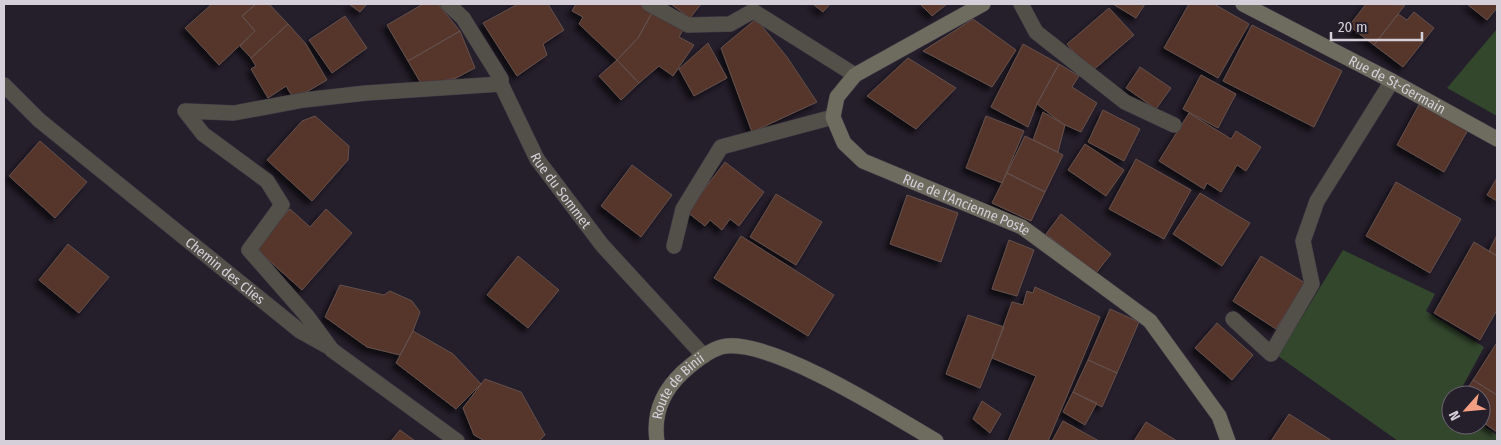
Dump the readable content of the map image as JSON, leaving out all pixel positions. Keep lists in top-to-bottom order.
{
  "streets": {
    "street": [
      "Rue de St-Germain",
      "Rue du Sommet",
      "Rue de l'Ancienne Poste",
      "Chemin des Clies",
      "Route de Binii"
    ]
  },
  "crossings": [
    ["Rue du Sommet", "Route de Binii"]
  ],
  "scale_bar": "20 m",
  "north": "bottom left"
}
